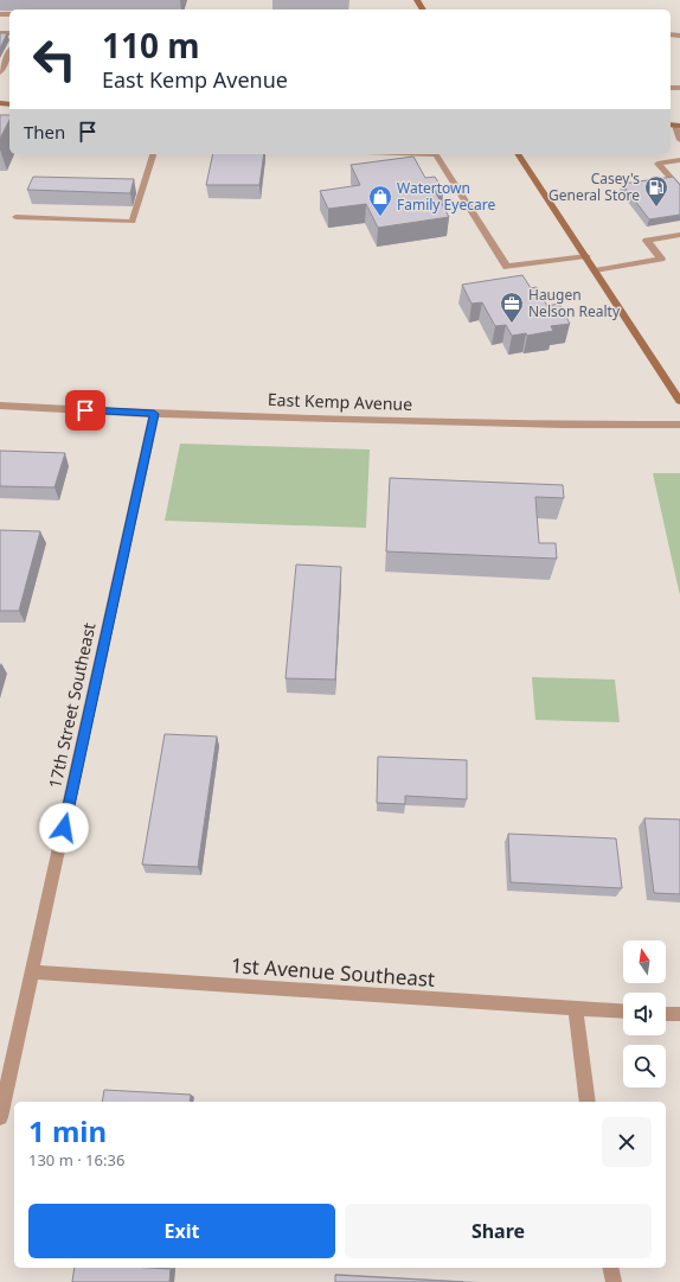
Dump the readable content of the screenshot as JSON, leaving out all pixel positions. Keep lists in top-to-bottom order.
{
  "streets": {
    "street": ["East Kemp Avenue", "17th Street Southeast", "1st Avenue Southeast"]
  },
  "crossings": [
    ["East Kemp Avenue", "17th Street Southeast"],
    ["17th Street Southeast", "1st Avenue Southeast"]
  ],
  "places": {
    "fuel station": ["Casey's General Store"],
    "shop": ["Watertown Family Eyecare"],
    "office": ["Haugen Nelson Realty"]
  },
  "north": "top",
  "page": {
    "turn": ["110 m", "East Kemp Avenue"],
    "then": "Then",
    "heading": ["1 min", "130 m · 16:36"],
    "buttons": ["Exit", "Share"]
  }
}
